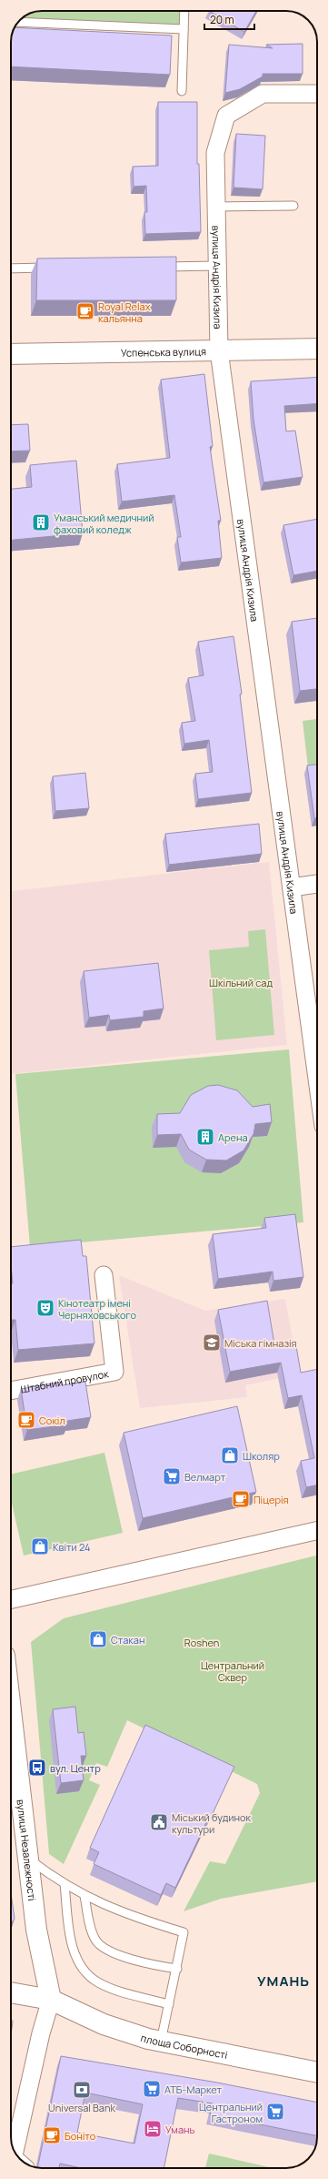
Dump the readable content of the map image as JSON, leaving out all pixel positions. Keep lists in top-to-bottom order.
{
  "streets": {
    "main road": ["Успенська вулиця", "вулиця Незалежності", "площа Соборності"],
    "street": ["вулиця Андрія Кизила", "Штабний провулок"]
  },
  "crossings": [
    ["вулиця Андрія Кизила", "Успенська вулиця"],
    ["вулиця Незалежності", "площа Соборності"]
  ],
  "districts": ["УМАНЬ"],
  "parks": ["Шкільний сад", "Roshen", "Центральний Сквер"],
  "places": {
    "cafe": [
      "Royal Relax кальянна",
      "Сокіл",
      "Піцерія",
      "Боніто"
    ],
    "building": ["Уманський медичний фаховий коледж", "Арена"],
    "theatre": ["Кінотеатр імені Черняховського"],
    "school or university": ["Міська гімназія"],
    "shop": ["Школяр", "Квіти 24", "Стакан"],
    "supermarket": ["Велмарт", "АТБ-Маркет", "Центральний Гастроном"],
    "bus stop": ["вул. Центр"],
    "public building": ["Міський будинок культури"],
    "bank": ["Universal Bank"],
    "hotel": ["Умань"]
  },
  "scale_bar": "20 m"
}
